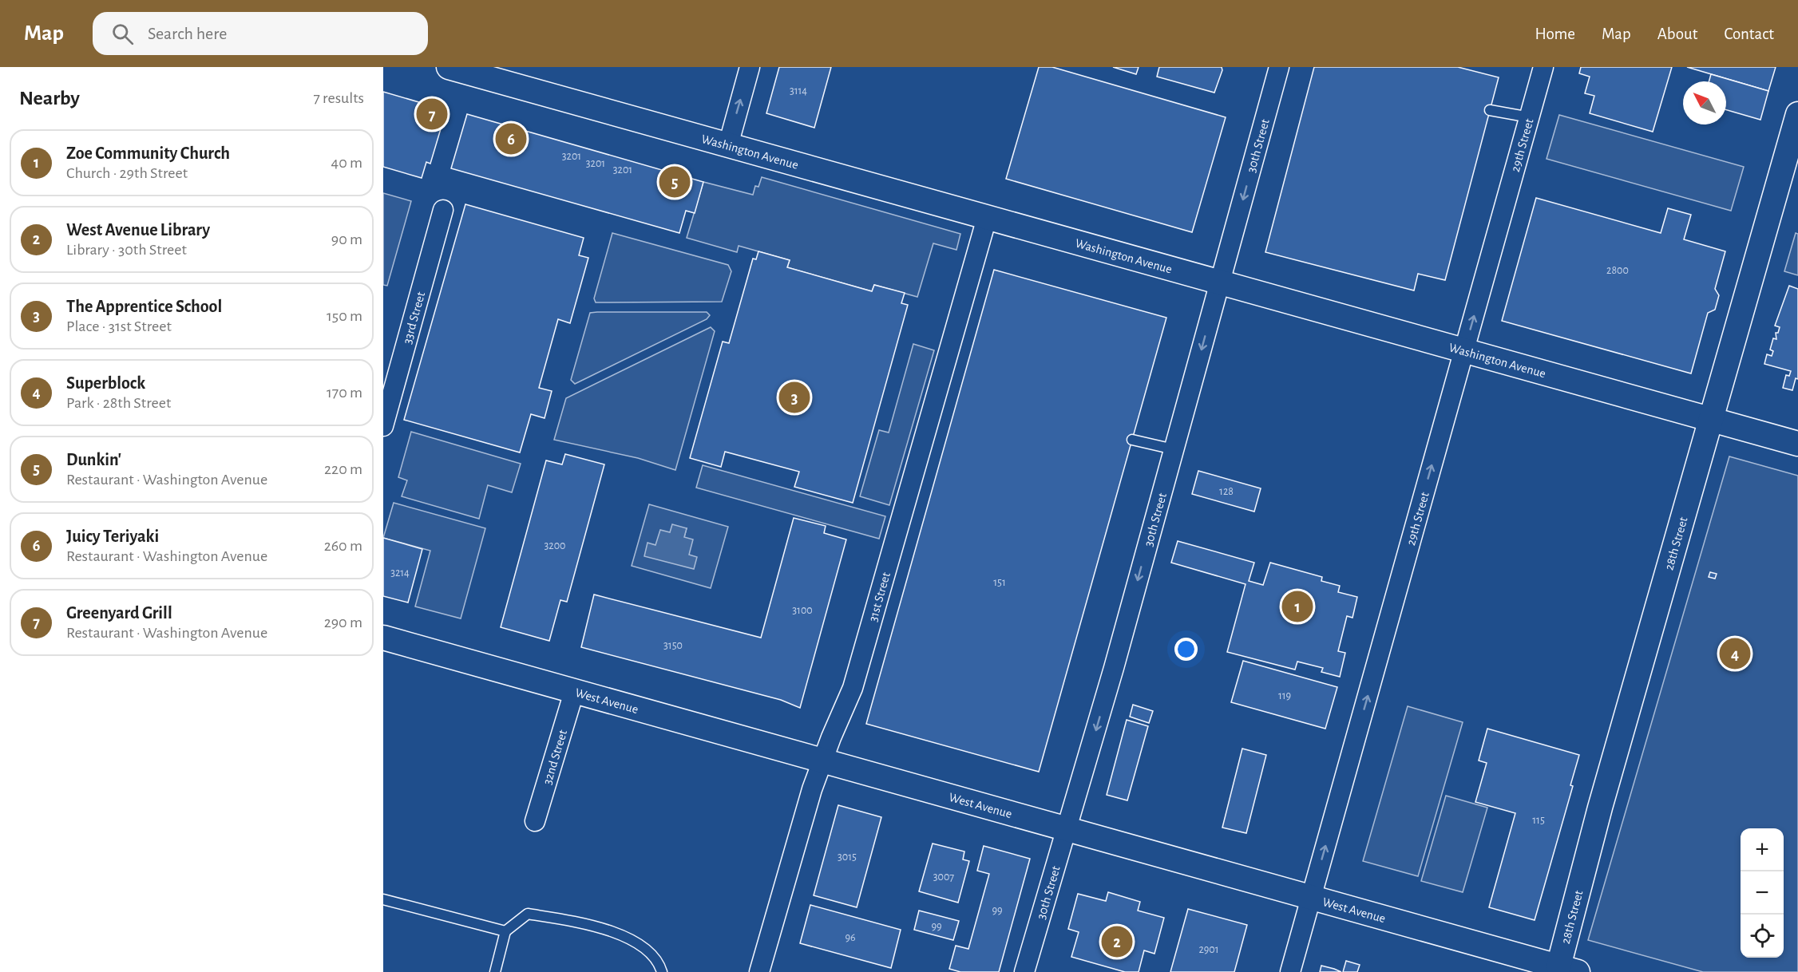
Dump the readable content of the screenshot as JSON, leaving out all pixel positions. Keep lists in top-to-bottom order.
{
  "streets": {
    "street": [
      "30th Street",
      "29th Street",
      "Washington Avenue",
      "33rd Street",
      "28th Street",
      "31st Street",
      "West Avenue",
      "32nd Street"
    ]
  },
  "crossings": [
    ["30th Street", "Washington Avenue"],
    ["30th Street", "West Avenue"],
    ["29th Street", "Washington Avenue"],
    ["29th Street", "West Avenue"],
    ["Washington Avenue", "28th Street"],
    ["Washington Avenue", "31st Street"],
    ["28th Street", "West Avenue"],
    ["31st Street", "West Avenue"],
    ["West Avenue", "32nd Street"]
  ],
  "one_way": ["30th Street", "29th Street"],
  "house_numbers": [
    "3114",
    "3201",
    "3201",
    "3201",
    "2800",
    "128",
    "3200",
    "3214",
    "151",
    "3100",
    "3150",
    "119",
    "115",
    "3015",
    "3007",
    "99",
    "99",
    "96",
    "2901"
  ],
  "north": "top left",
  "page": {
    "header": "Map",
    "search": "Search here",
    "nav": [
      "Home",
      "Map",
      "About",
      "Contact"
    ],
    "heading": ["Nearby", "7 results"],
    "pins": [
      "7",
      "6",
      "5",
      "3",
      "1",
      "4",
      "2"
    ],
    "list": [
      {
        "mark": "1",
        "name": "Zoe Community Church",
        "note": "Church · 29th Street",
        "value": "40 m"
      },
      {
        "mark": "2",
        "name": "West Avenue Library",
        "note": "Library · 30th Street",
        "value": "90 m"
      },
      {
        "mark": "3",
        "name": "The Apprentice School",
        "note": "Place · 31st Street",
        "value": "150 m"
      },
      {
        "mark": "4",
        "name": "Superblock",
        "note": "Park · 28th Street",
        "value": "170 m"
      },
      {
        "mark": "5",
        "name": "Dunkin'",
        "note": "Restaurant · Washington Avenue",
        "value": "220 m"
      },
      {
        "mark": "6",
        "name": "Juicy Teriyaki",
        "note": "Restaurant · Washington Avenue",
        "value": "260 m"
      },
      {
        "mark": "7",
        "name": "Greenyard Grill",
        "note": "Restaurant · Washington Avenue",
        "value": "290 m"
      }
    ],
    "map_buttons": ["+", "−"]
  }
}
